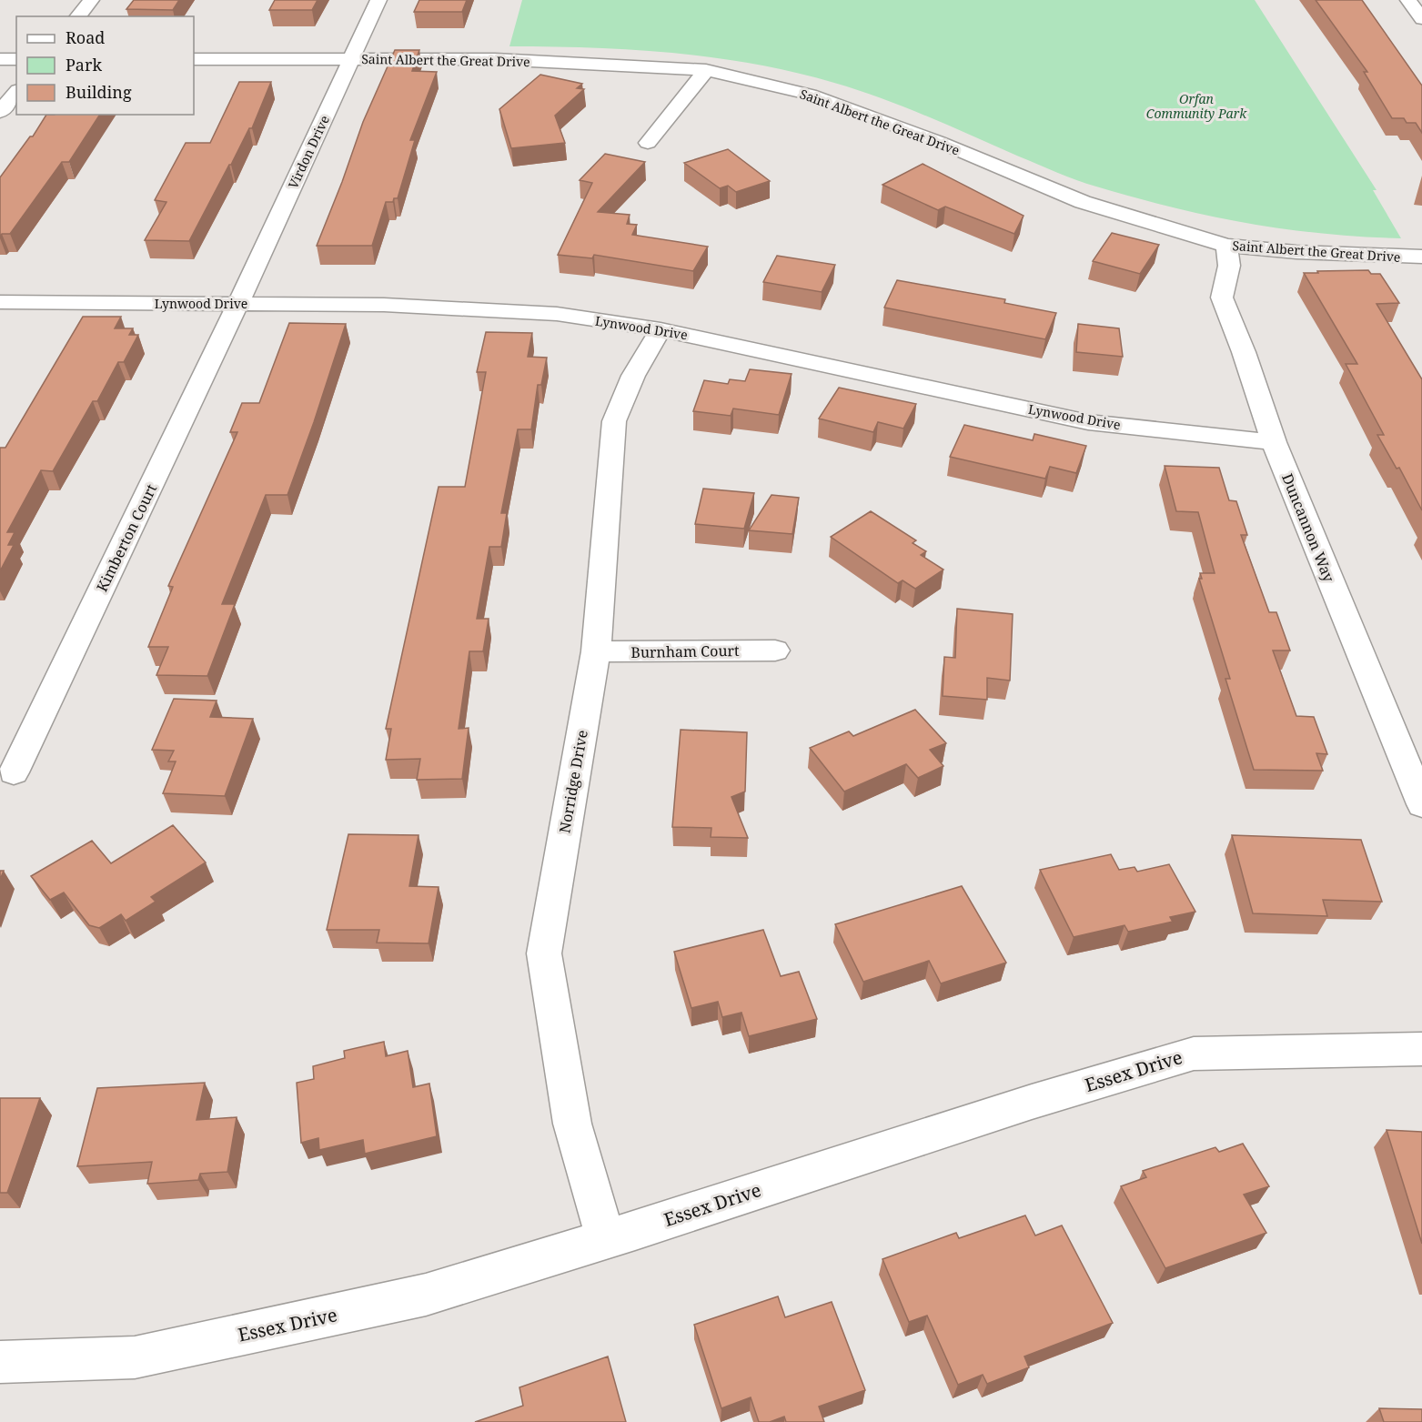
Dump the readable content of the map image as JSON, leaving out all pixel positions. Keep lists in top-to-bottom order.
{
  "streets": {
    "street": [
      "Saint Albert the Great Drive",
      "Virdon Drive",
      "Lynwood Drive",
      "Duncannon Way",
      "Kimberton Court",
      "Burnham Court",
      "Norridge Drive",
      "Essex Drive"
    ]
  },
  "crossings": [
    ["Saint Albert the Great Drive", "Virdon Drive"],
    ["Saint Albert the Great Drive", "Duncannon Way"],
    ["Virdon Drive", "Lynwood Drive"],
    ["Virdon Drive", "Kimberton Court"],
    ["Lynwood Drive", "Duncannon Way"],
    ["Lynwood Drive", "Kimberton Court"],
    ["Lynwood Drive", "Norridge Drive"],
    ["Burnham Court", "Norridge Drive"],
    ["Norridge Drive", "Essex Drive"]
  ],
  "parks": ["Orfan Community Park"],
  "legend": ["Road", "Park", "Building"]
}
